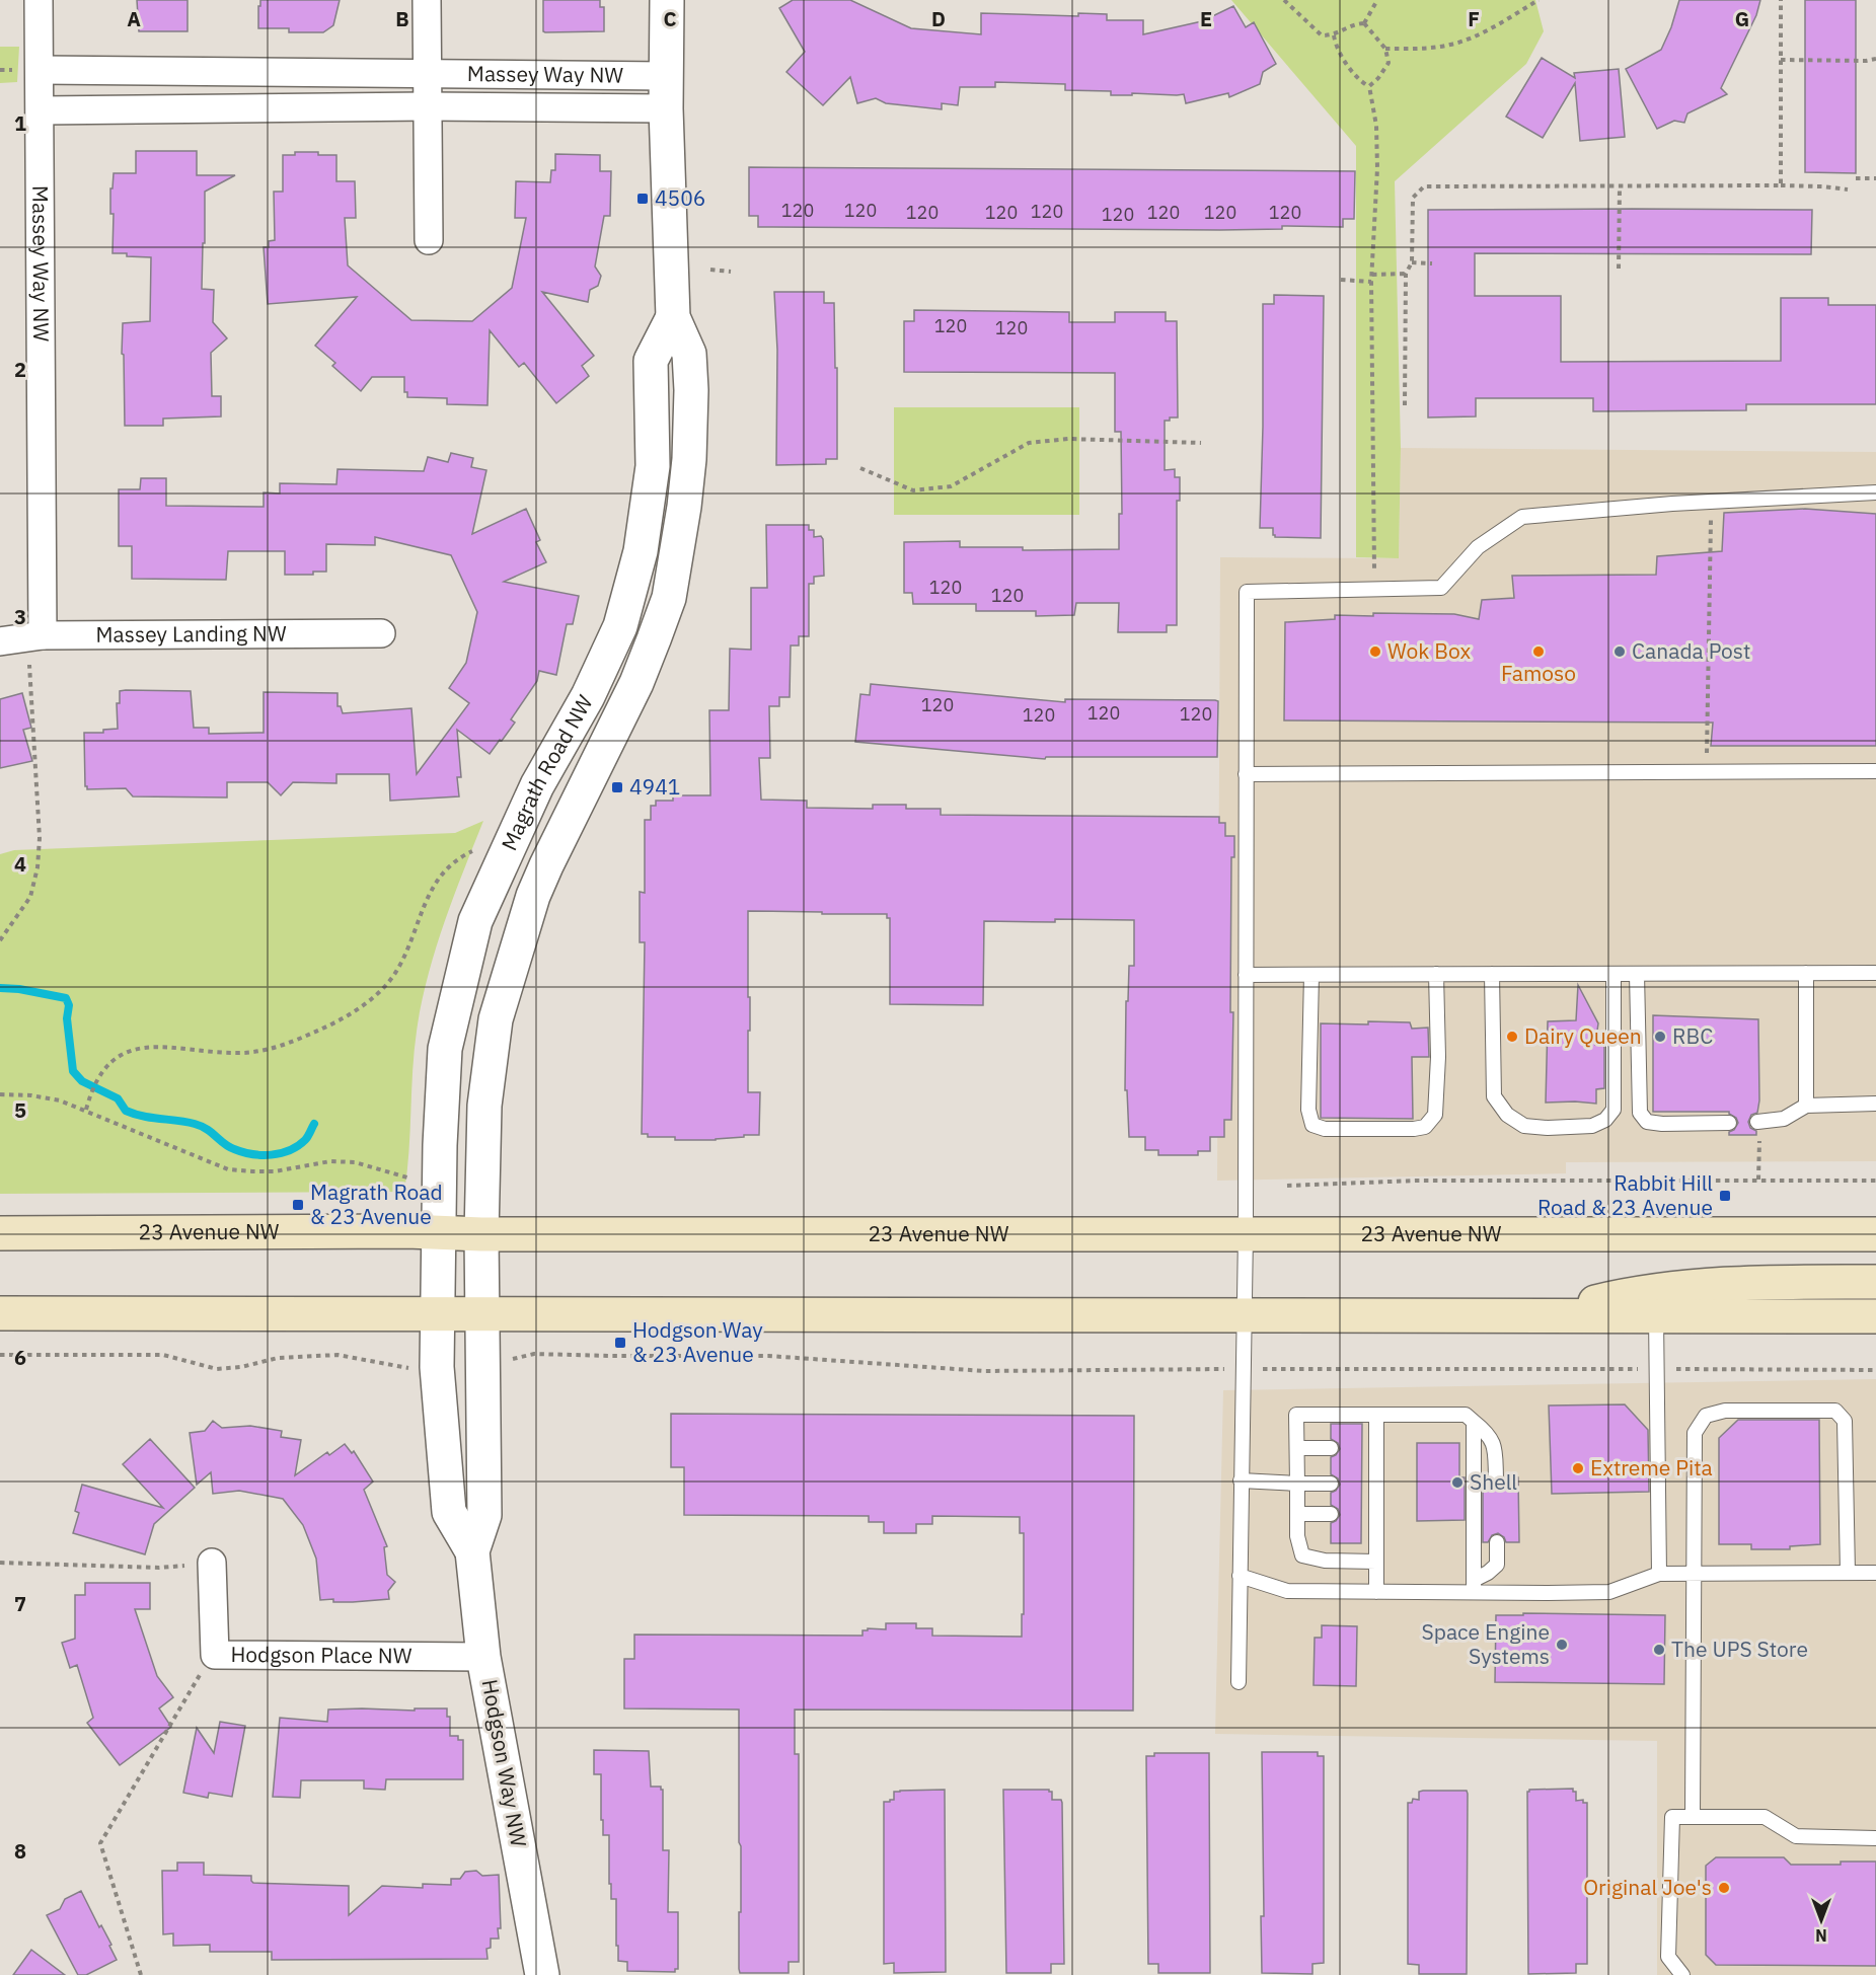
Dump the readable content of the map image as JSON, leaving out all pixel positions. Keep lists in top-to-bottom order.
{
  "streets": {
    "main road": ["23 Avenue NW"],
    "street": [
      "Massey Way NW",
      "Massey Landing NW",
      "Magrath Road NW",
      "Hodgson Place NW",
      "Hodgson Way NW"
    ]
  },
  "crossings": [
    ["Massey Way NW", "Massey Landing NW"],
    ["Massey Way NW", "Magrath Road NW"],
    ["Magrath Road NW", "23 Avenue NW"],
    ["Magrath Road NW", "Hodgson Way NW"],
    ["23 Avenue NW", "Hodgson Way NW"],
    ["Hodgson Place NW", "Hodgson Way NW"]
  ],
  "places": {
    "transit": [
      "4506",
      "4941",
      "Rabbit Hill Road & 23 Avenue",
      "Magrath Road & 23 Avenue",
      "Hodgson Way & 23 Avenue"
    ],
    "other": [
      "Wok Box",
      "Famoso",
      "Canada Post",
      "Dairy Queen",
      "RBC",
      "Extreme Pita",
      "Shell",
      "Space Engine Systems",
      "The UPS Store",
      "Original Joe's"
    ]
  },
  "house_numbers": [
    "120",
    "120",
    "120",
    "120",
    "120",
    "120",
    "120",
    "120",
    "120",
    "120",
    "120",
    "120",
    "120",
    "120",
    "120",
    "120",
    "120"
  ],
  "north": "bottom",
  "grid": {
    "columns": [
      "A",
      "B",
      "C",
      "D",
      "E",
      "F",
      "G"
    ],
    "rows": [
      "1",
      "2",
      "3",
      "4",
      "5",
      "6",
      "7",
      "8"
    ]
  }
}
